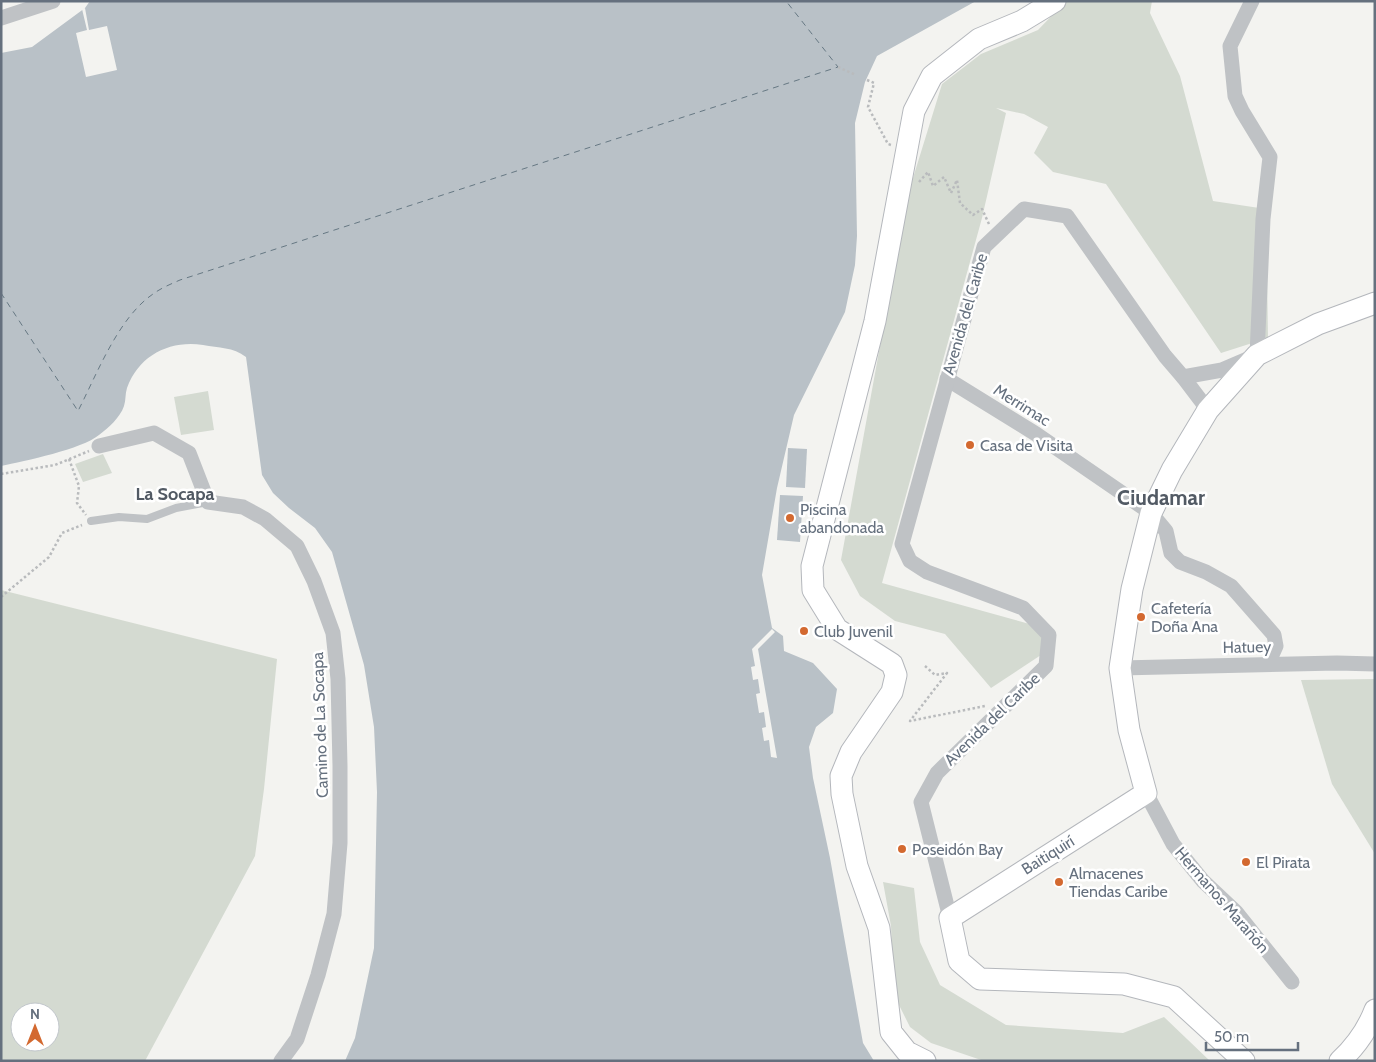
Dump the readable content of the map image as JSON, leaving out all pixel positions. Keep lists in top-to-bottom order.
{
  "streets": {
    "street": [
      "Avenida del Caribe",
      "Merrimac",
      "Hatuey",
      "Camino de La Socapa",
      "Baitiquirí",
      "Hermanos Marañón"
    ]
  },
  "crossings": [
    ["Avenida del Caribe", "Merrimac"],
    ["Avenida del Caribe", "Baitiquirí"],
    ["Avenida del Caribe", "Hermanos Marañón"],
    ["Merrimac", "Hatuey"],
    ["Merrimac", "Hermanos Marañón"],
    ["Hatuey", "Hermanos Marañón"],
    ["Baitiquirí", "Hermanos Marañón"]
  ],
  "districts": ["La Socapa", "Ciudamar"],
  "places": [
    "Casa de Visita",
    "Piscina abandonada",
    "Cafetería Doña Ana",
    "Club Juvenil",
    "Poseidón Bay",
    "El Pirata",
    "Almacenes Tiendas Caribe"
  ],
  "scale_bar": "50 m",
  "north": "top"
}
